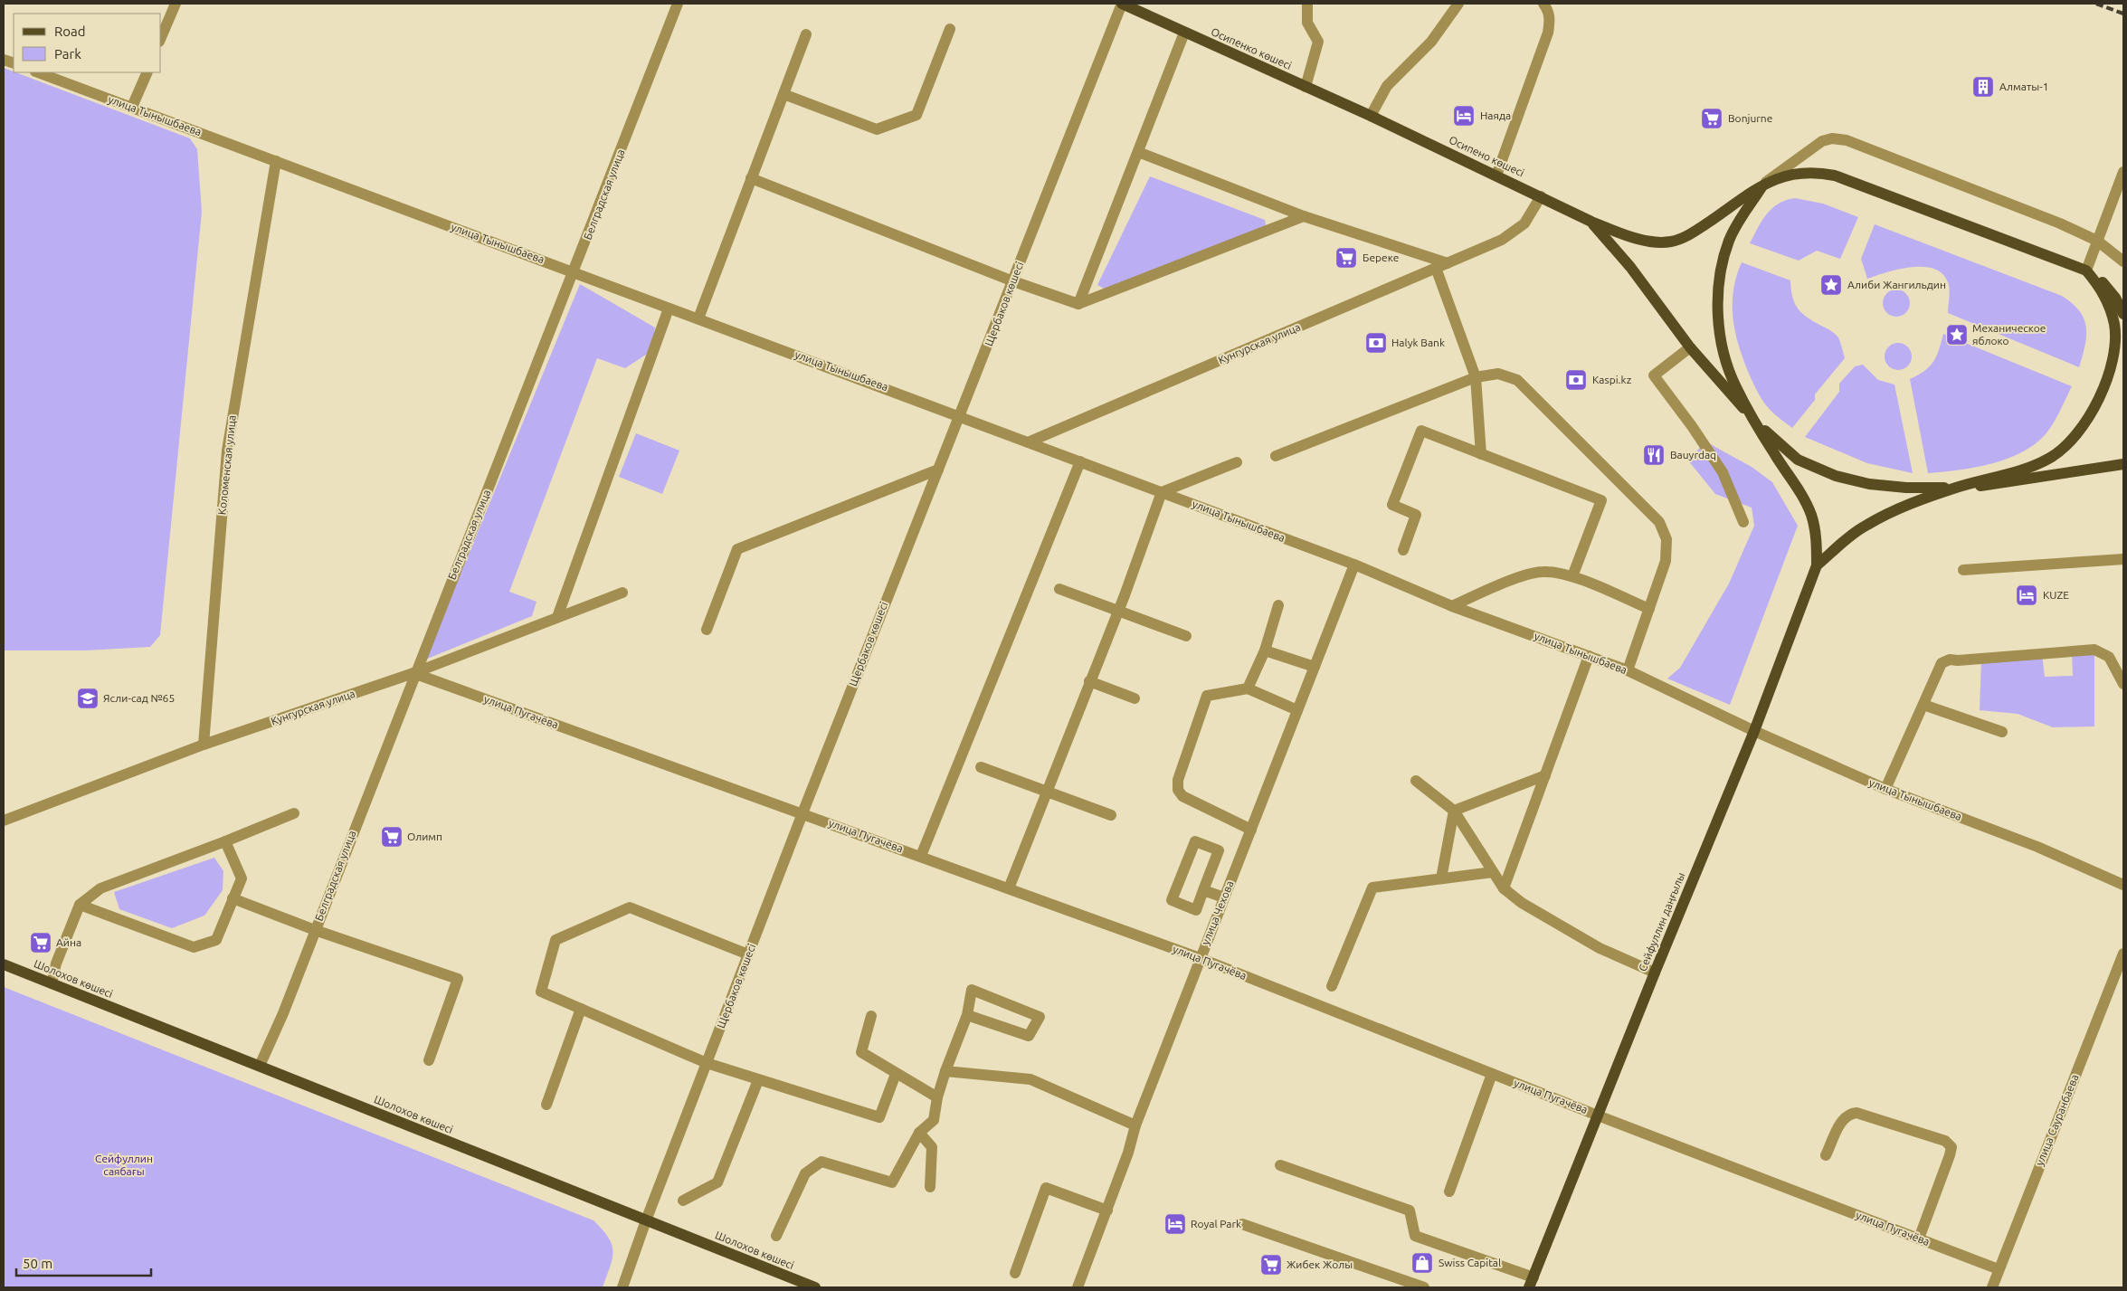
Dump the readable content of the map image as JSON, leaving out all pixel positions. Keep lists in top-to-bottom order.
{
  "streets": {
    "main road": [
      "Осипенко көшесі",
      "Осипено көшесі",
      "Сейфуллин даңғылы",
      "Шолохов көшесі"
    ],
    "street": [
      "улица Тынышбаева",
      "Белградская улица",
      "Щербаков көшесі",
      "Кунгурская улица",
      "Коломенская улица",
      "улица Пугачёва",
      "улица Чехова",
      "улица Сауранбаева"
    ]
  },
  "crossings": [
    ["Осипенко көшесі", "Осипено көшесі"],
    ["Осипенко көшесі", "Щербаков көшесі"],
    ["улица Тынышбаева", "Белградская улица"],
    ["улица Тынышбаева", "Щербаков көшесі"],
    ["улица Тынышбаева", "Кунгурская улица"],
    ["улица Тынышбаева", "Коломенская улица"],
    ["улица Тынышбаева", "улица Чехова"],
    ["улица Тынышбаева", "Сейфуллин даңғылы"],
    ["Осипено көшесі", "Кунгурская улица"],
    ["Белградская улица", "Кунгурская улица"],
    ["Белградская улица", "улица Пугачёва"],
    ["Белградская улица", "Шолохов көшесі"],
    ["Щербаков көшесі", "улица Пугачёва"],
    ["Щербаков көшесі", "Шолохов көшесі"],
    ["Кунгурская улица", "Коломенская улица"],
    ["Кунгурская улица", "улица Пугачёва"],
    ["улица Пугачёва", "улица Чехова"],
    ["улица Пугачёва", "Сейфуллин даңғылы"],
    ["улица Пугачёва", "улица Сауранбаева"]
  ],
  "parks": ["Сейфуллин саябағы"],
  "places": {
    "building": ["Алматы-1"],
    "hotel": ["Наяда", "KUZE", "Royal Park"],
    "supermarket": [
      "Bonjurne",
      "Береке",
      "Олимп",
      "Айна",
      "Жибек Жолы"
    ],
    "place": ["Алиби Жангильдин", "Механическое яблоко"],
    "bank": ["Halyk Bank", "Kaspi.kz"],
    "restaurant": ["Bauyrdaq"],
    "school or university": ["Ясли-сад №65"],
    "shop": ["Swiss Capital"]
  },
  "legend": ["Road", "Park"],
  "scale_bar": "50 m"
}
